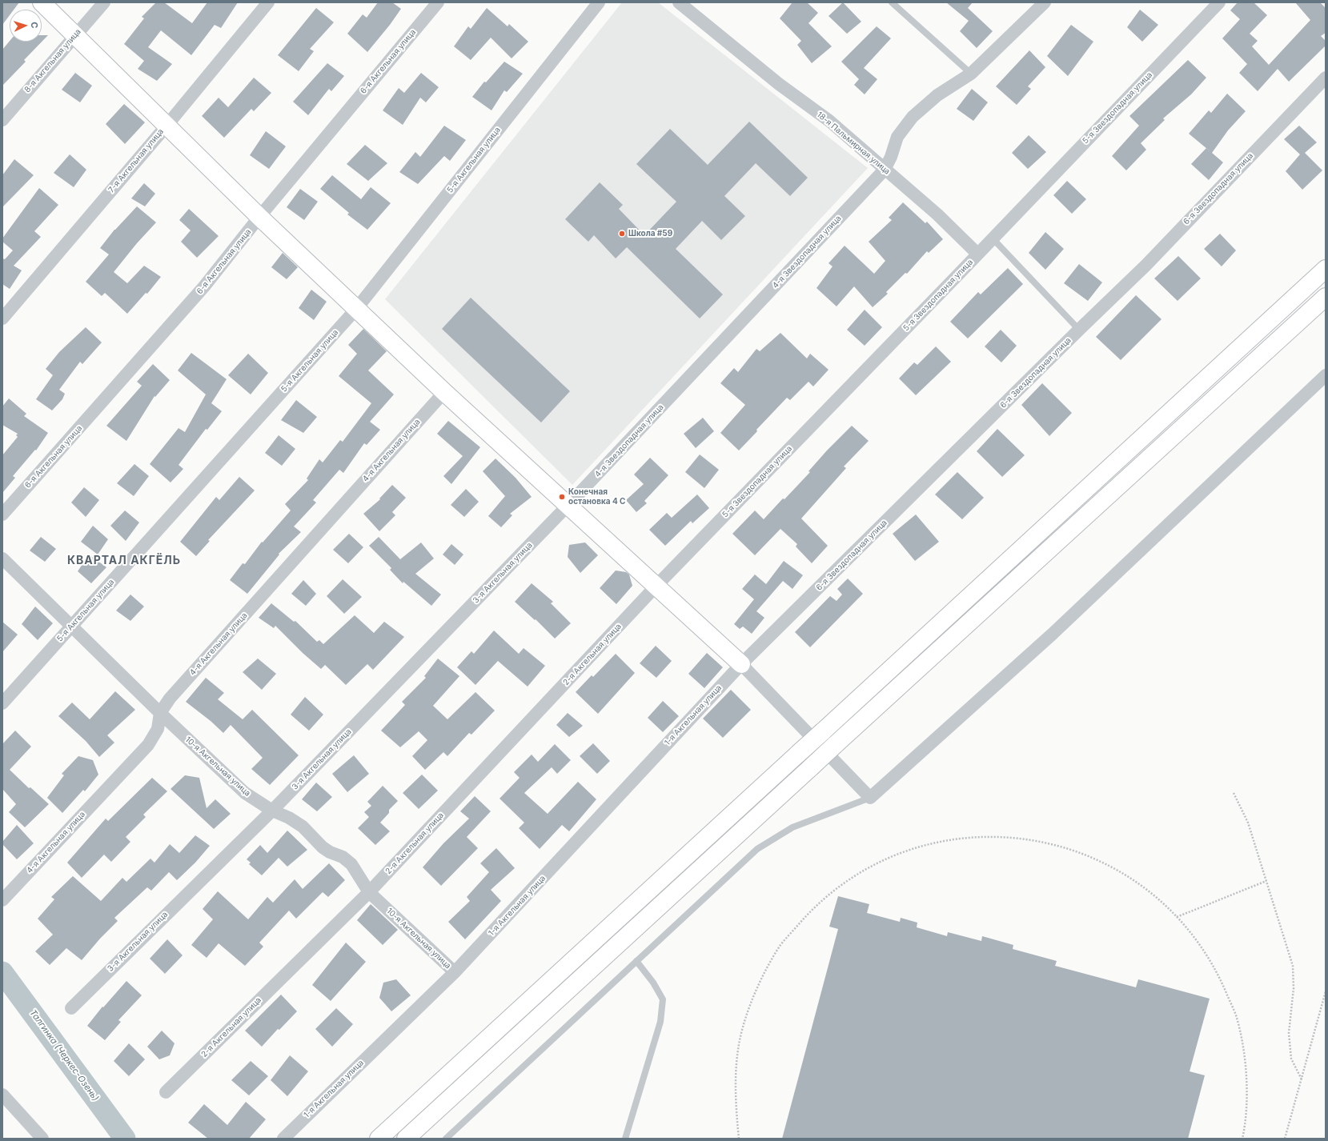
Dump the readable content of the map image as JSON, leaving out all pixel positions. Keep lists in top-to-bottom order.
{
  "streets": {
    "street": [
      "8-я Акгельная улица",
      "6-я Акгельная улица",
      "5-я Звездопадная улица",
      "18-я Пальмирная улица",
      "5-я Акгельная улица",
      "7-я Акгельная улица",
      "6-я Звездопадная улица",
      "4-я Звездопадная улица",
      "4-я Акгельная улица",
      "3-я Акгельная улица",
      "2-я Акгельная улица",
      "1-я Акгельная улица",
      "10-я Акгельная улица"
    ]
  },
  "crossings": [
    ["5-я Звездопадная улица", "18-я Пальмирная улица"],
    ["5-я Звездопадная улица", "2-я Акгельная улица"],
    ["18-я Пальмирная улица", "4-я Звездопадная улица"],
    ["5-я Акгельная улица", "10-я Акгельная улица"],
    ["6-я Звездопадная улица", "1-я Акгельная улица"],
    ["4-я Звездопадная улица", "3-я Акгельная улица"],
    ["4-я Акгельная улица", "10-я Акгельная улица"],
    ["3-я Акгельная улица", "10-я Акгельная улица"],
    ["2-я Акгельная улица", "10-я Акгельная улица"],
    ["1-я Акгельная улица", "10-я Акгельная улица"]
  ],
  "districts": ["КВАРТАЛ АКГЁЛЬ"],
  "water": ["Талгинка (Черкес-Озень)"],
  "places": ["Школа #59", "Конечная остановка 4 С"],
  "north": "right"
}
